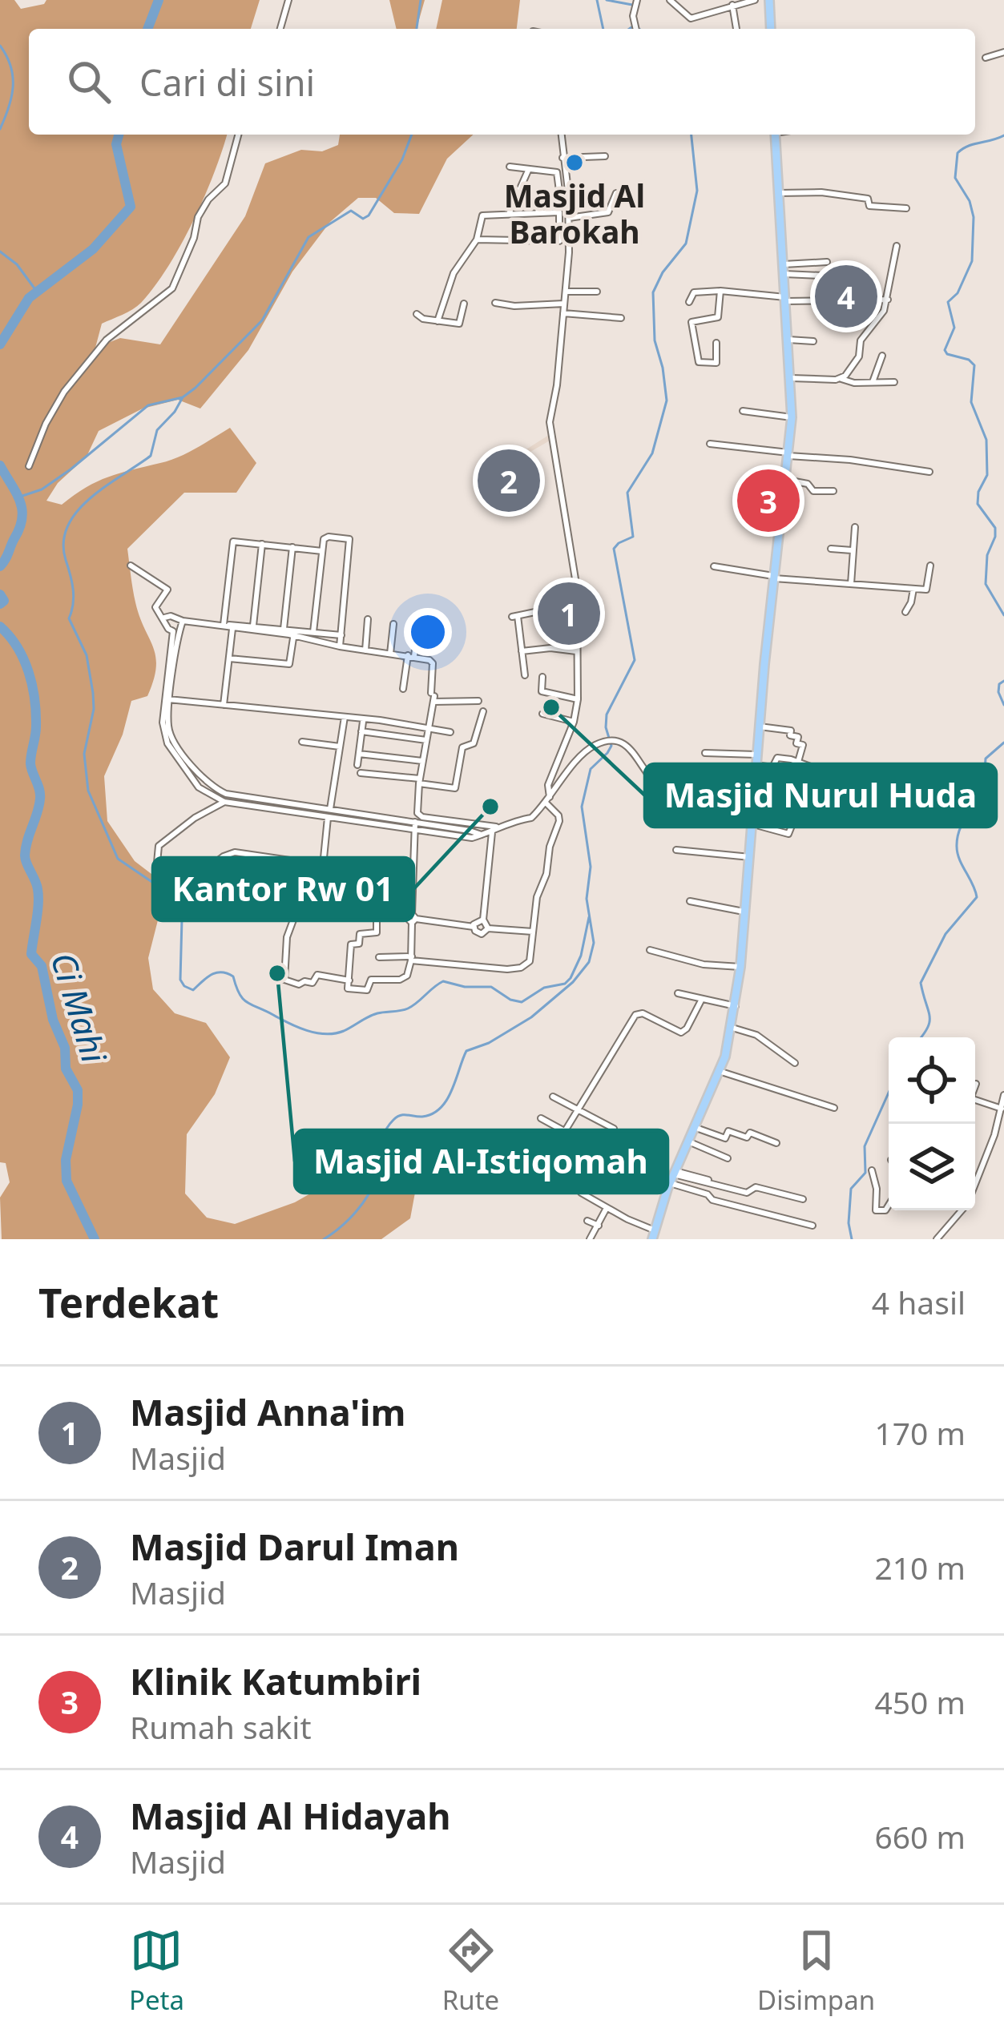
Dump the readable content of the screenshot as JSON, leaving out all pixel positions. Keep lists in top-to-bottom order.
{
  "water": ["Ci Mahi"],
  "places": [
    "Masjid Al Barokah",
    "Masjid Nurul Huda",
    "Kantor Rw 01",
    "Masjid Al-Istiqomah"
  ],
  "page": {
    "search": "Cari di sini",
    "pins": [
      "4",
      "2",
      "3",
      "1"
    ],
    "heading": ["Terdekat", "4 hasil"],
    "list": [
      {
        "mark": "1",
        "name": "Masjid Anna'im",
        "note": "Masjid",
        "value": "170 m"
      },
      {
        "mark": "2",
        "name": "Masjid Darul Iman",
        "note": "Masjid",
        "value": "210 m"
      },
      {
        "mark": "3",
        "name": "Klinik Katumbiri",
        "note": "Rumah sakit",
        "value": "450 m"
      },
      {
        "mark": "4",
        "name": "Masjid Al Hidayah",
        "note": "Masjid",
        "value": "660 m"
      }
    ],
    "nav": ["Peta", "Rute", "Disimpan"]
  }
}
